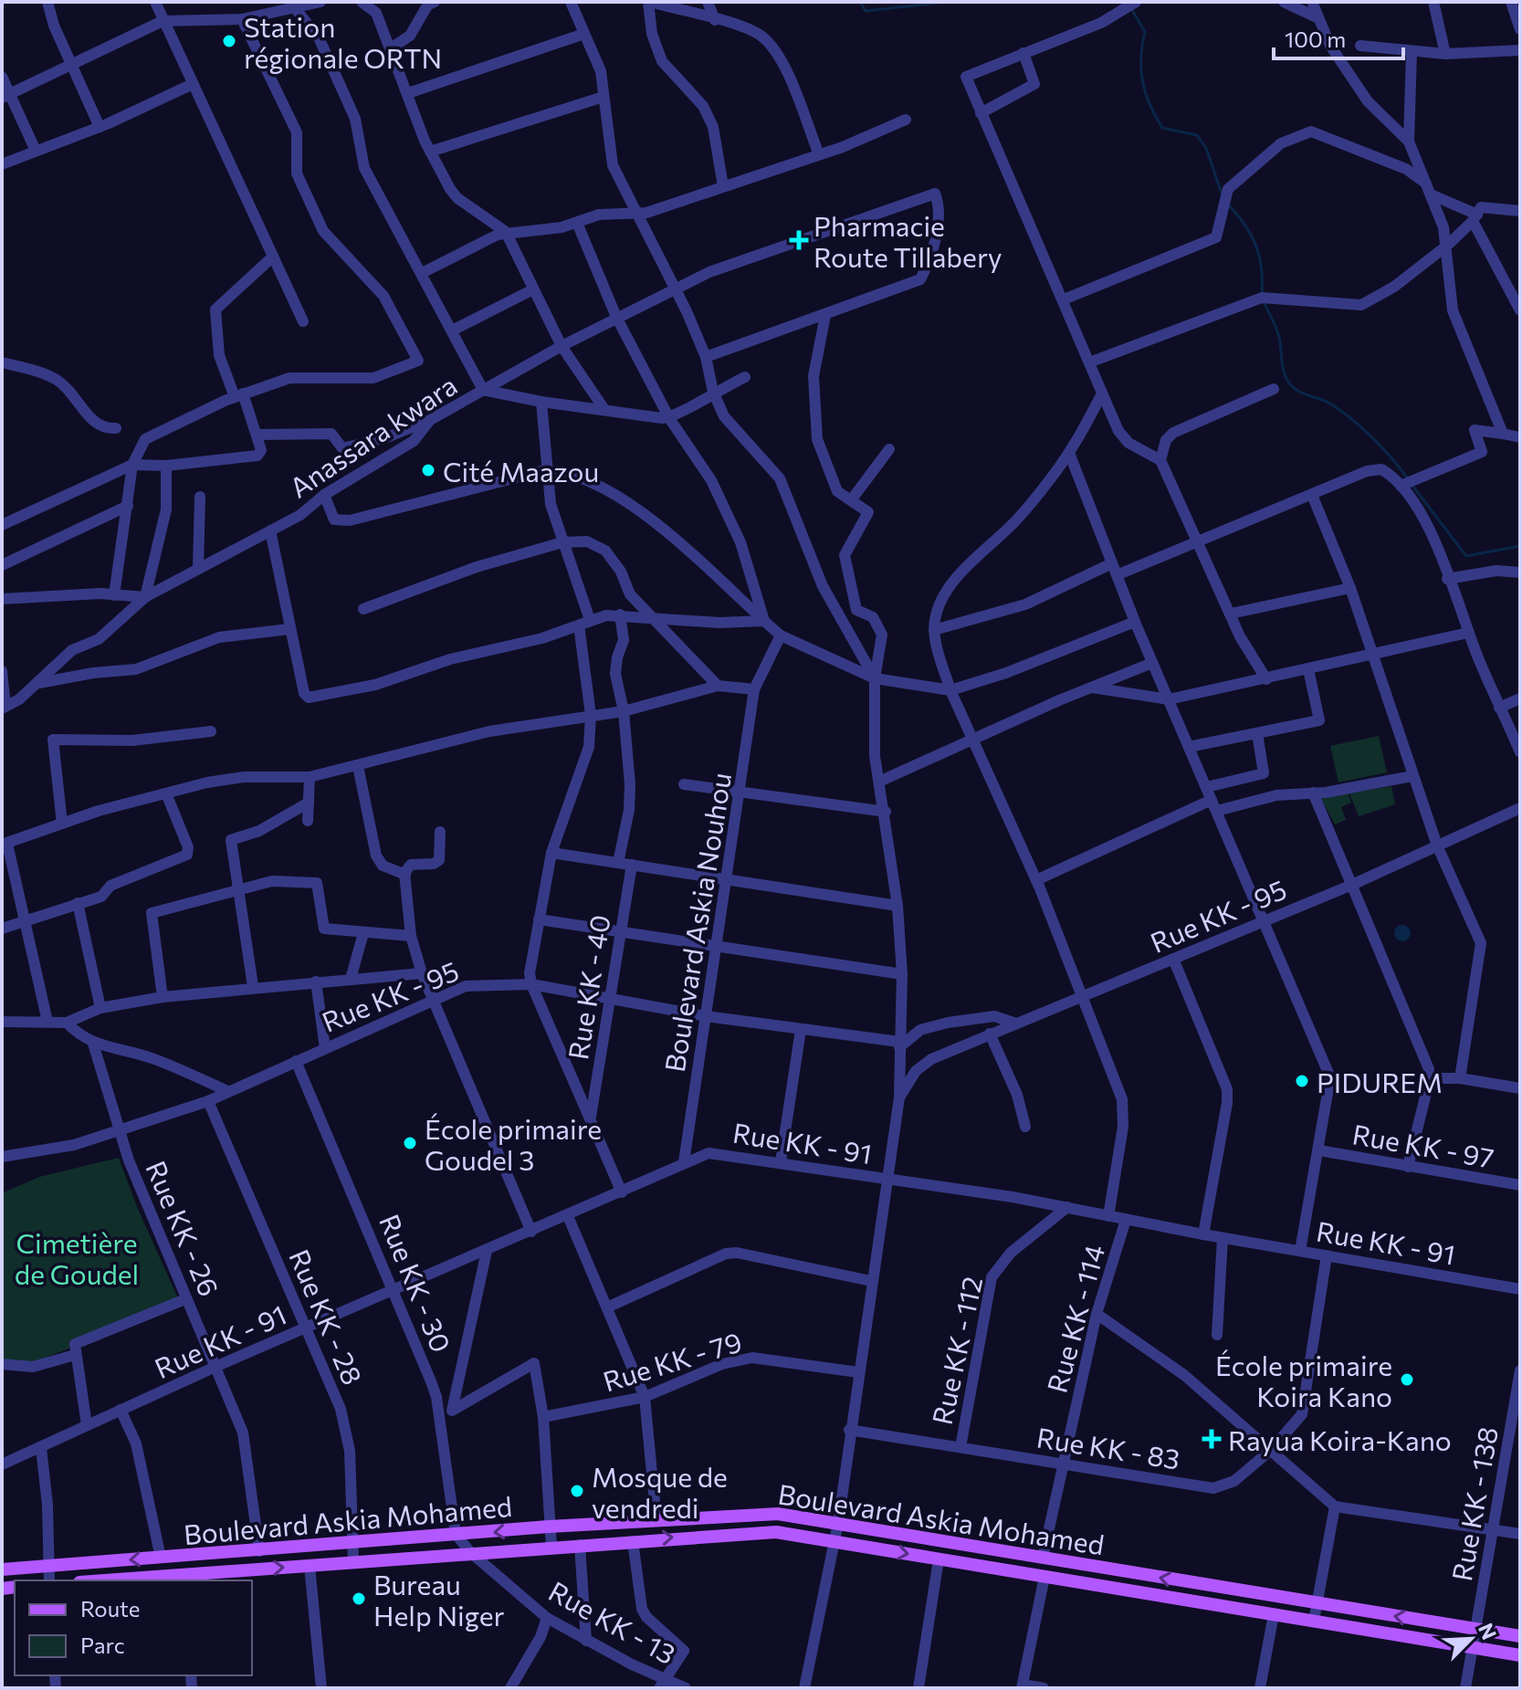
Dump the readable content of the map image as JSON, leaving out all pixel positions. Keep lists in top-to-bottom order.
{
  "streets": {
    "main road": ["Boulevard Askia Mohamed"],
    "street": [
      "Anassara kwara",
      "Rue KK - 95",
      "Boulevard Askia Nouhou",
      "Rue KK - 40",
      "Rue KK - 91",
      "Rue KK - 97",
      "Rue KK - 26",
      "Rue KK - 30",
      "Rue KK - 28",
      "Rue KK - 114",
      "Rue KK - 112",
      "Rue KK - 79",
      "Rue KK - 83",
      "Rue KK - 138",
      "Rue KK - 13"
    ]
  },
  "crossings": [
    ["Rue KK - 95", "Boulevard Askia Nouhou"],
    ["Rue KK - 95", "Rue KK - 40"],
    ["Rue KK - 95", "Rue KK - 26"],
    ["Rue KK - 95", "Rue KK - 30"],
    ["Rue KK - 95", "Rue KK - 28"],
    ["Boulevard Askia Nouhou", "Rue KK - 91"],
    ["Rue KK - 91", "Rue KK - 26"],
    ["Rue KK - 91", "Rue KK - 30"],
    ["Rue KK - 91", "Rue KK - 28"],
    ["Rue KK - 91", "Rue KK - 114"],
    ["Rue KK - 91", "Rue KK - 112"],
    ["Rue KK - 91", "Rue KK - 83"],
    ["Rue KK - 26", "Boulevard Askia Mohamed"],
    ["Rue KK - 30", "Boulevard Askia Mohamed"],
    ["Rue KK - 30", "Rue KK - 13"],
    ["Rue KK - 28", "Boulevard Askia Mohamed"],
    ["Rue KK - 114", "Rue KK - 83"],
    ["Rue KK - 114", "Boulevard Askia Mohamed"],
    ["Rue KK - 112", "Rue KK - 83"],
    ["Rue KK - 138", "Boulevard Askia Mohamed"],
    ["Boulevard Askia Mohamed", "Rue KK - 13"]
  ],
  "parks": ["Cimetière de Goudel"],
  "places": {
    "other": [
      "Station régionale ORTN",
      "Cité Maazou",
      "PIDUREM",
      "École primaire Goudel 3",
      "École primaire Koira Kano",
      "Mosque de vendredi",
      "Bureau Help Niger"
    ],
    "health": ["Pharmacie Route Tillabery", "Rayua Koira-Kano"]
  },
  "legend": ["Route", "Parc"],
  "scale_bar": "100 m",
  "north": "top right"
}
